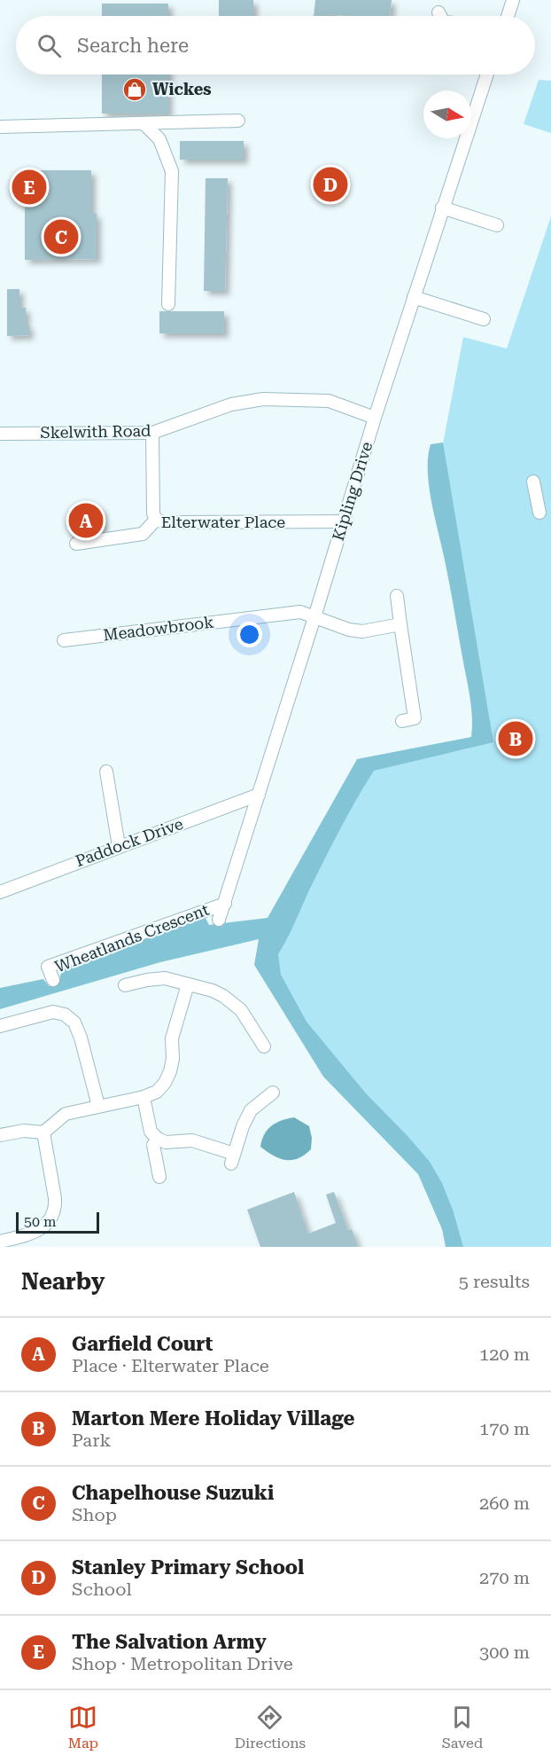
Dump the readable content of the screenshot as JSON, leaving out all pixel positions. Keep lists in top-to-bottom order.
{
  "streets": {
    "street": [
      "Skelwith Road",
      "Kipling Drive",
      "Elterwater Place",
      "Meadowbrook",
      "Paddock Drive",
      "Wheatlands Crescent"
    ]
  },
  "crossings": [
    ["Skelwith Road", "Kipling Drive"],
    ["Kipling Drive", "Elterwater Place"],
    ["Kipling Drive", "Meadowbrook"],
    ["Kipling Drive", "Paddock Drive"],
    ["Kipling Drive", "Wheatlands Crescent"]
  ],
  "places": {
    "shop": ["Wickes"]
  },
  "scale_bar": "50 m",
  "north": "right",
  "page": {
    "search": "Search here",
    "pins": [
      "D",
      "E",
      "C",
      "A",
      "B"
    ],
    "scale": "50 m",
    "heading": ["Nearby", "5 results"],
    "list": [
      {
        "mark": "A",
        "name": "Garfield Court",
        "note": "Place · Elterwater Place",
        "value": "120 m"
      },
      {
        "mark": "B",
        "name": "Marton Mere Holiday Village",
        "note": "Park",
        "value": "170 m"
      },
      {
        "mark": "C",
        "name": "Chapelhouse Suzuki",
        "note": "Shop",
        "value": "260 m"
      },
      {
        "mark": "D",
        "name": "Stanley Primary School",
        "note": "School",
        "value": "270 m"
      },
      {
        "mark": "E",
        "name": "The Salvation Army",
        "note": "Shop · Metropolitan Drive",
        "value": "300 m"
      }
    ],
    "nav": ["Map", "Directions", "Saved"]
  }
}
